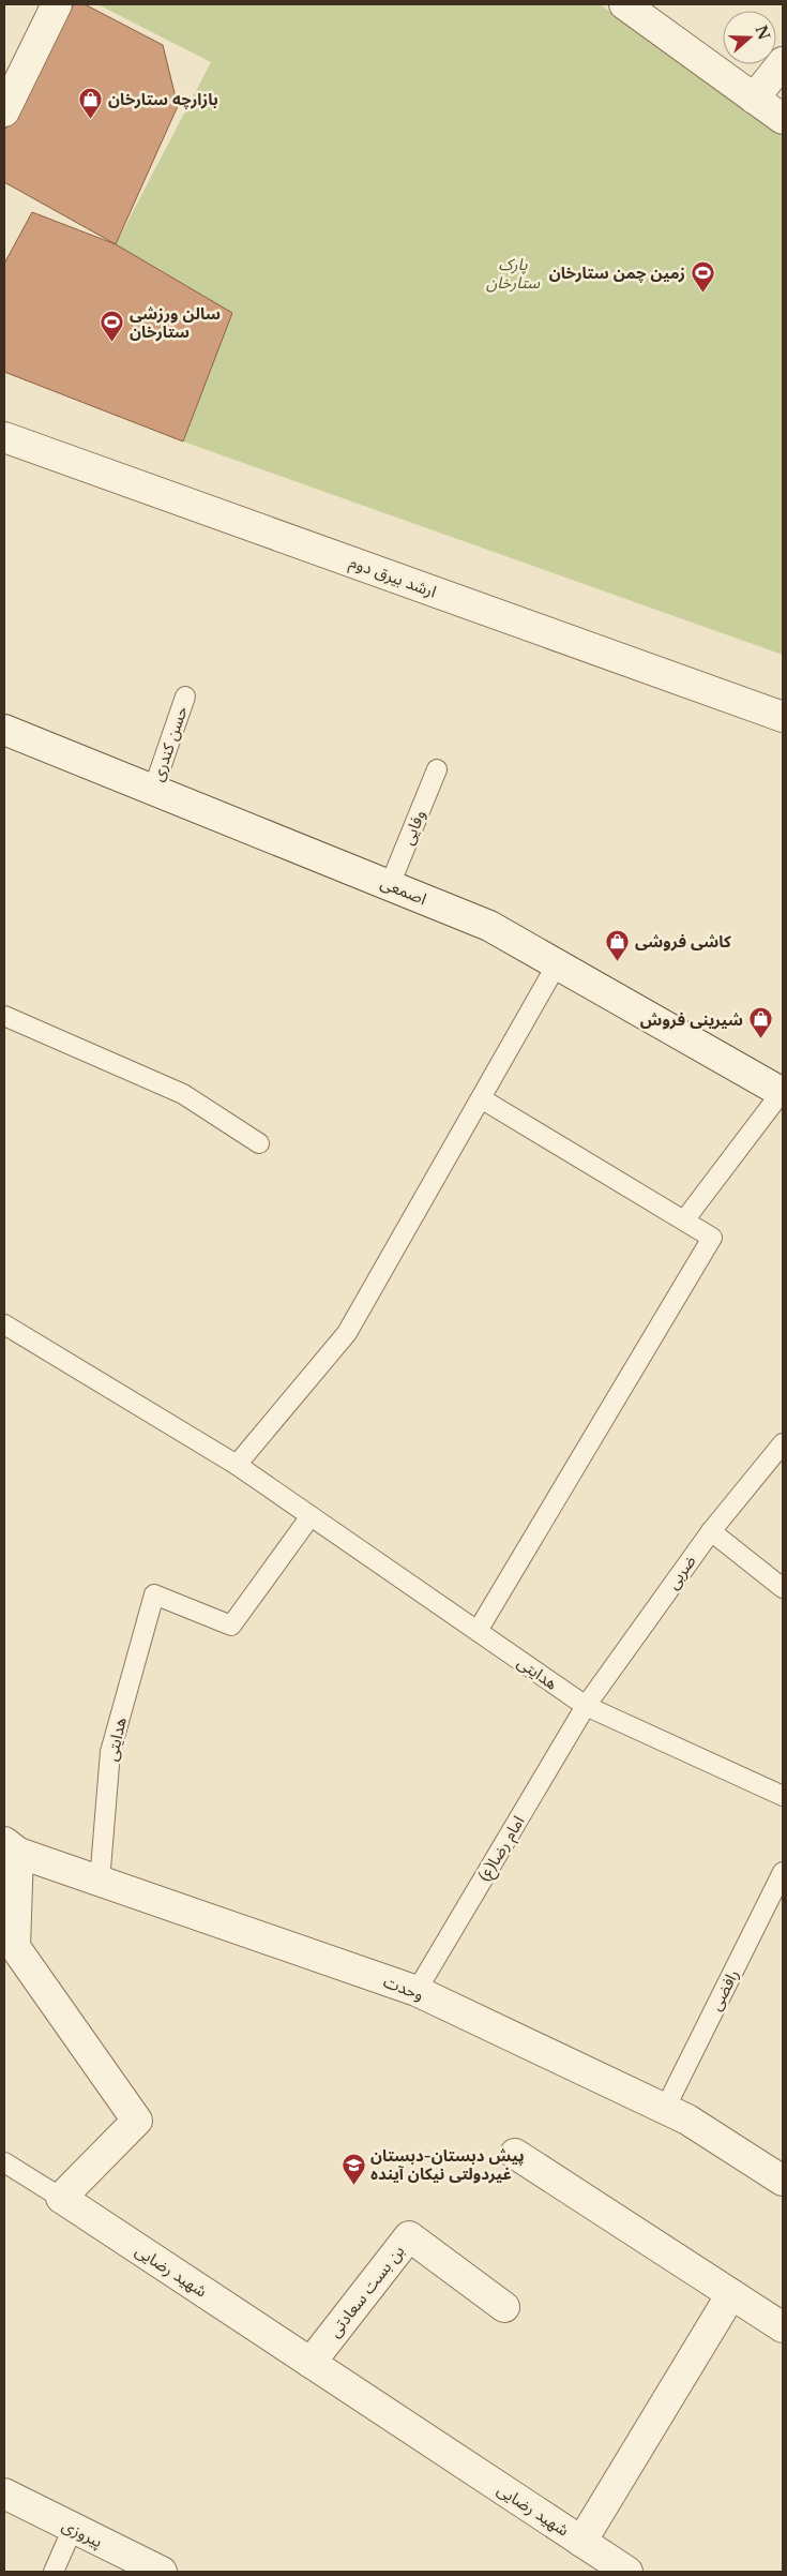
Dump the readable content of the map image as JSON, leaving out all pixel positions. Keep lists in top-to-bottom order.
{
  "streets": {
    "street": [
      "ارشد بیرق دوم",
      "اصمعی",
      "وحدت",
      "شهید رضایی",
      "بن بست سعادتی",
      "پیروزی"
    ],
    "lane": [
      "حسن کندری",
      "وفایی",
      "ضربی",
      "هدایتی",
      "امام رضا(ع)",
      "رافضی"
    ]
  },
  "crossings": [
    ["حسن کندری", "اصمعی"],
    ["وفایی", "اصمعی"],
    ["ضربی", "هدایتی"],
    ["ضربی", "امام رضا(ع)"],
    ["هدایتی", "امام رضا(ع)"],
    ["هدایتی", "وحدت"],
    ["امام رضا(ع)", "وحدت"],
    ["وحدت", "رافضی"],
    ["شهید رضایی", "بن بست سعادتی"]
  ],
  "parks": ["پارک ستارخان"],
  "places": {
    "shop": ["بازارچه ستارخان", "کاشی فروشی", "شیرینی فروش"],
    "sports": ["زمین چمن ستارخان", "سالن ورزشی ستارخان"],
    "school or university": ["پیش دبستان-دبستان غیردولتی نیکان آینده"]
  },
  "north": "right"
}
